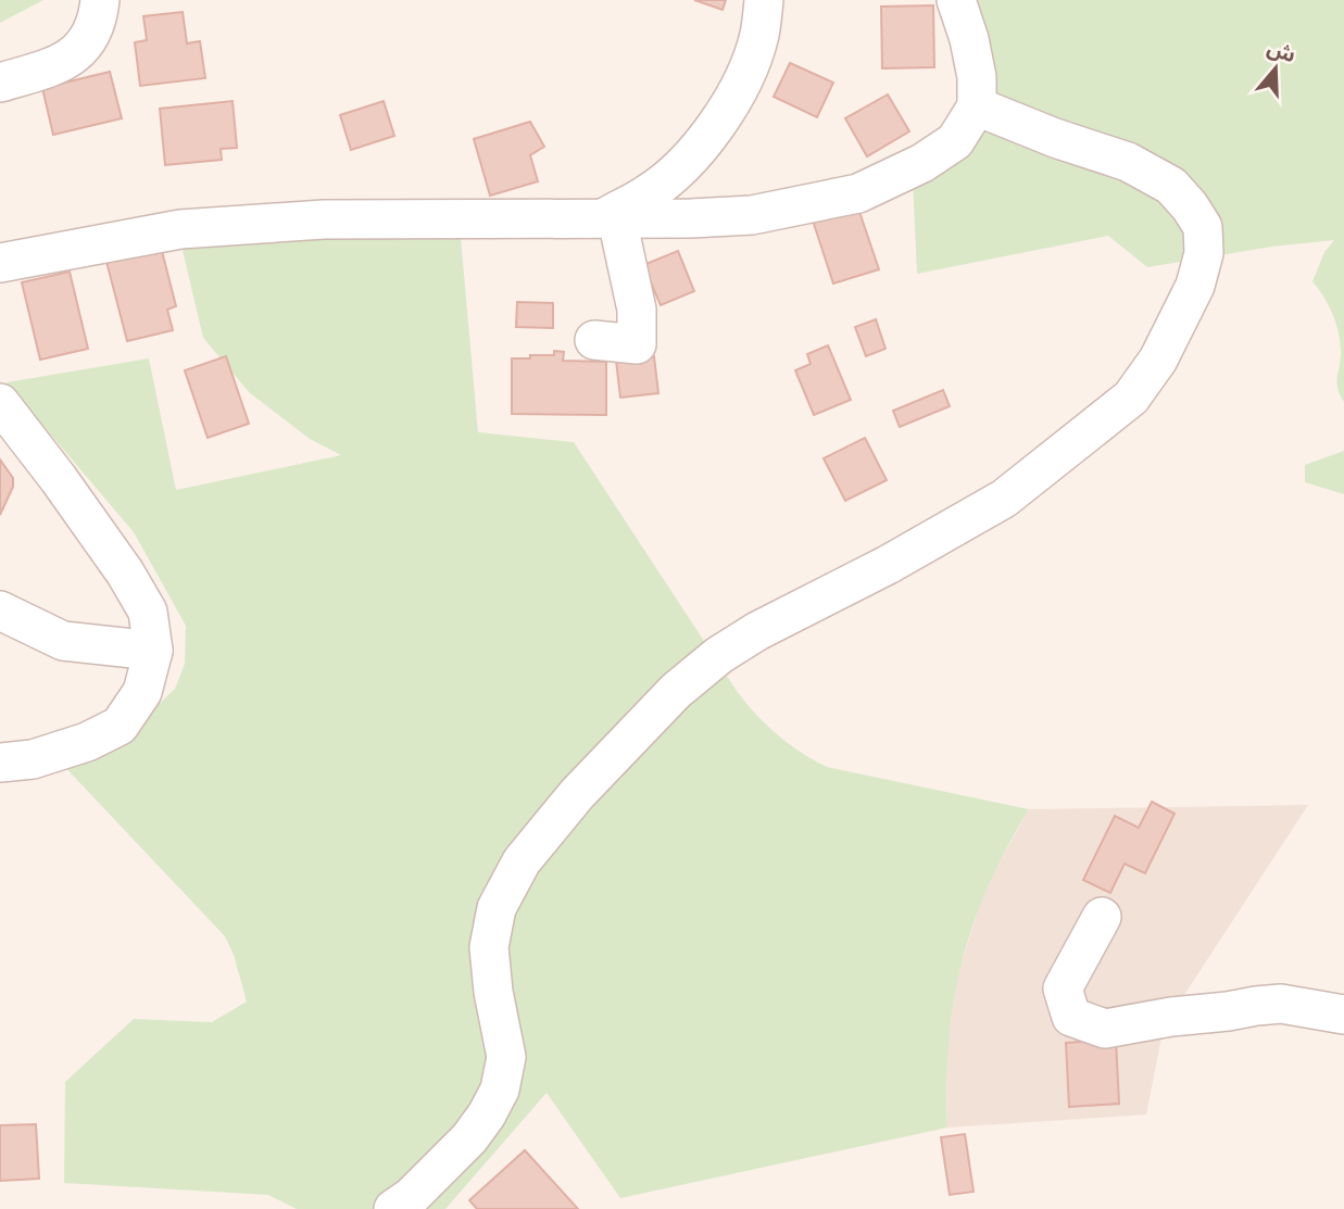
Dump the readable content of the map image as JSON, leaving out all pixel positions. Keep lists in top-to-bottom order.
{
  "north": "top"
}
